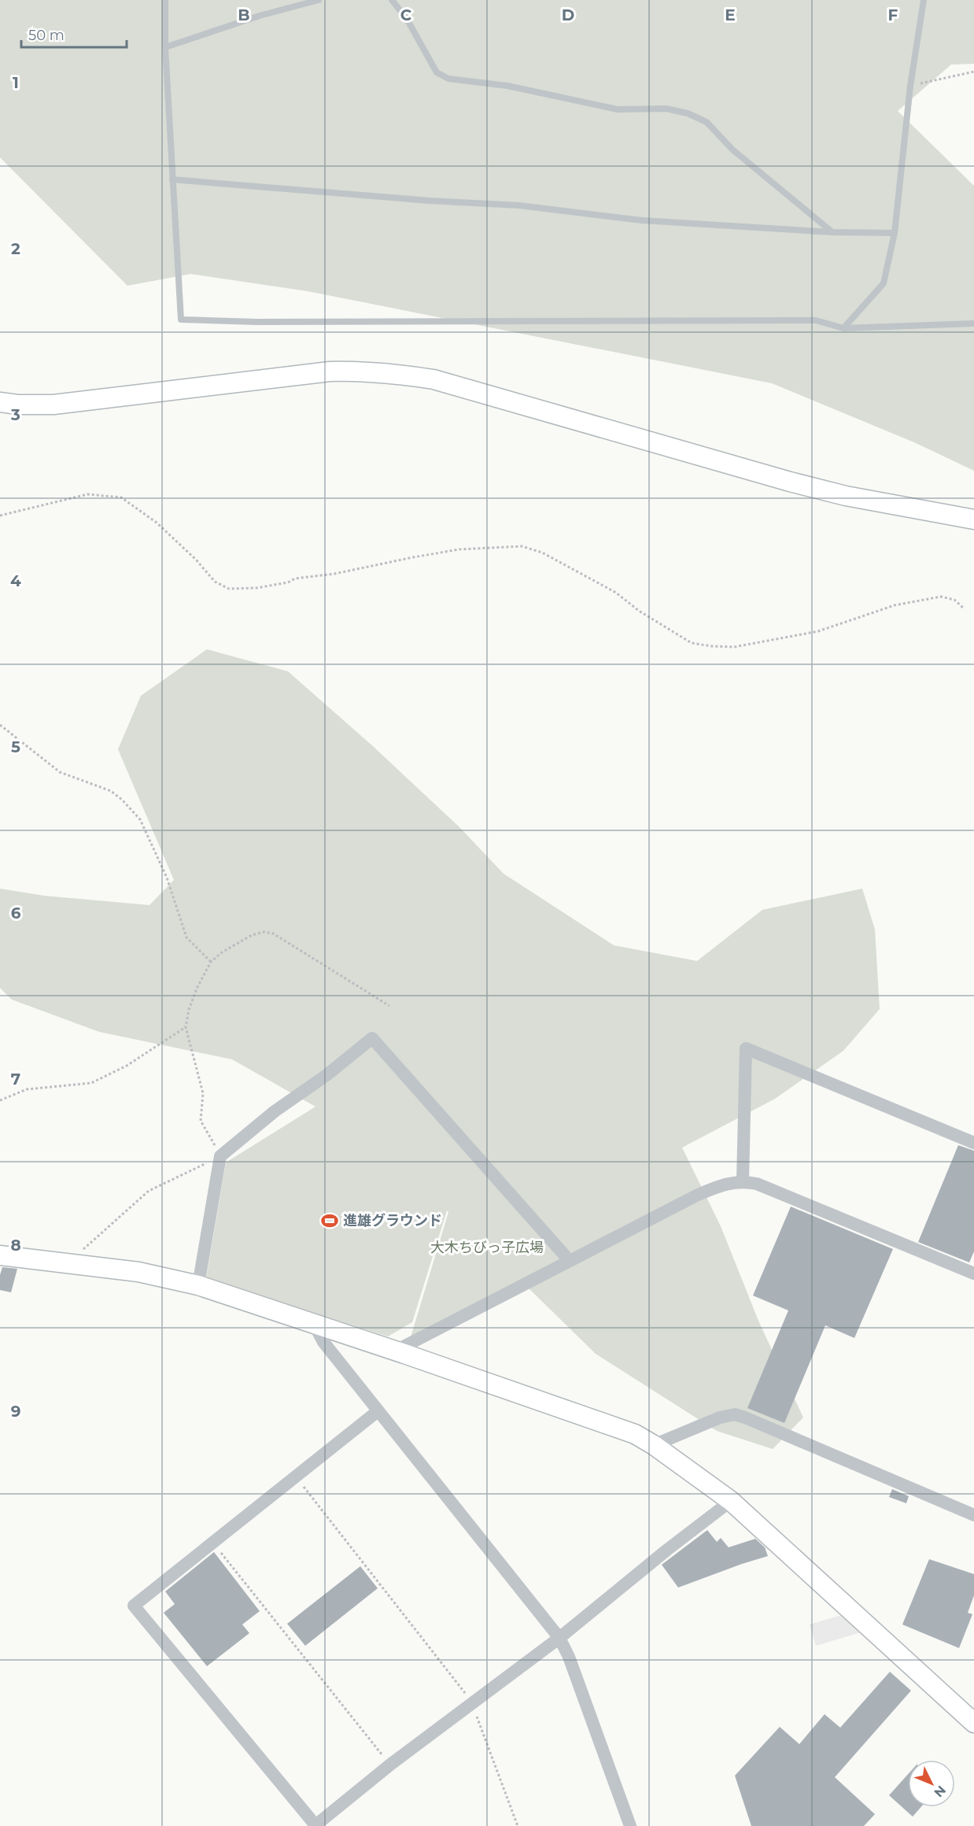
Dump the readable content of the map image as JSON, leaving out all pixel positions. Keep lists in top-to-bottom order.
{
  "parks": ["大木ちびっ子広場"],
  "places": {
    "sports": ["進雄グラウンド"]
  },
  "scale_bar": "50 m",
  "north": "bottom right",
  "grid": {
    "columns": [
      "B",
      "C",
      "D",
      "E",
      "F"
    ],
    "rows": [
      "1",
      "2",
      "3",
      "4",
      "5",
      "6",
      "7",
      "8",
      "9"
    ]
  }
}
